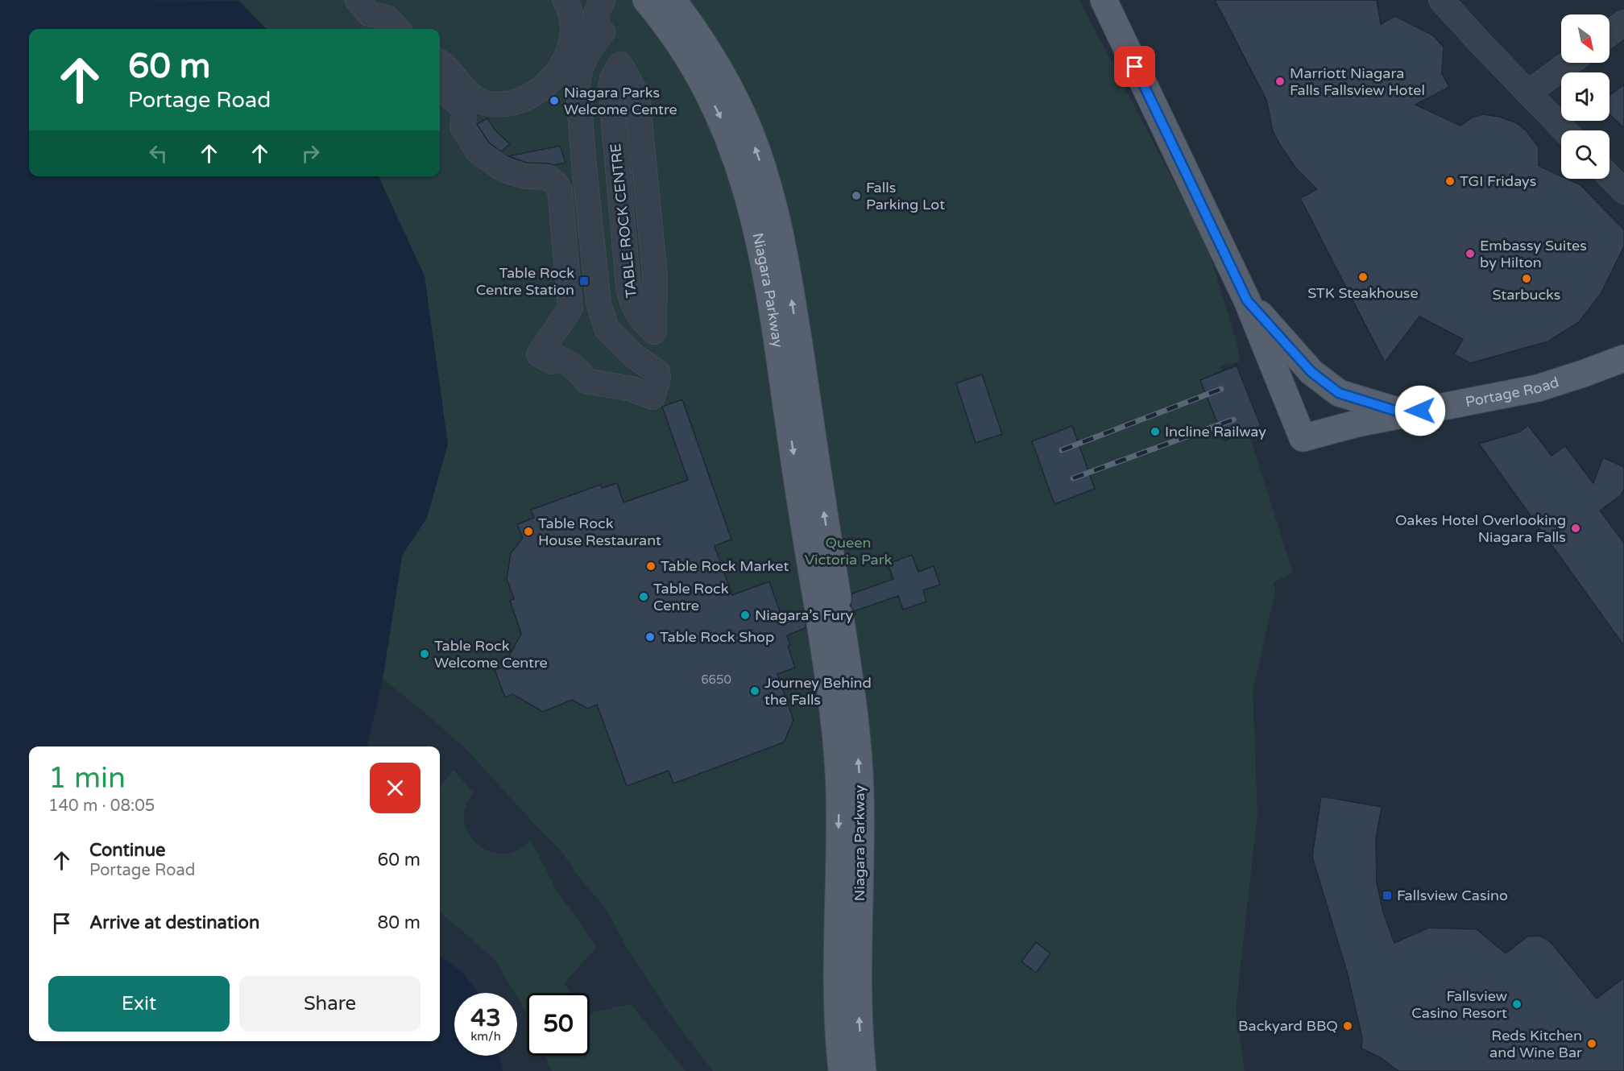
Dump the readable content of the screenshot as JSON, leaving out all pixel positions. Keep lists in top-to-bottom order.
{
  "streets": {
    "main road": ["Niagara Parkway", "Portage Road"],
    "street": ["TABLE ROCK CENTRE"]
  },
  "parks": ["Queen Victoria Park"],
  "places": {
    "other": [
      "Marriott Niagara Falls Fallsview Hotel",
      "Niagara Parks Welcome Centre",
      "TGI Fridays",
      "Falls Parking Lot",
      "Embassy Suites by Hilton",
      "STK Steakhouse",
      "Starbucks",
      "Incline Railway",
      "Oakes Hotel Overlooking Niagara Falls",
      "Table Rock House Restaurant",
      "Table Rock Market",
      "Table Rock Centre",
      "Niagara’s Fury",
      "Table Rock Shop",
      "Table Rock Welcome Centre",
      "Journey Behind the Falls",
      "Fallsview Casino Resort",
      "Backyard BBQ",
      "Reds Kitchen and Wine Bar"
    ],
    "transit": ["Table Rock Centre Station", "Fallsview Casino"]
  },
  "house_numbers": ["6650"],
  "north": "bottom right",
  "page": {
    "turn": ["60 m", "Portage Road"],
    "heading": ["1 min", "140 m · 08:05"],
    "list": [
      {
        "name": "Continue",
        "note": "Portage Road",
        "value": "60 m"
      },
      {
        "name": "Arrive at destination",
        "value": "80 m"
      }
    ],
    "buttons": ["Exit", "Share"],
    "speed": "43 km/h",
    "limit": "50"
  }
}
